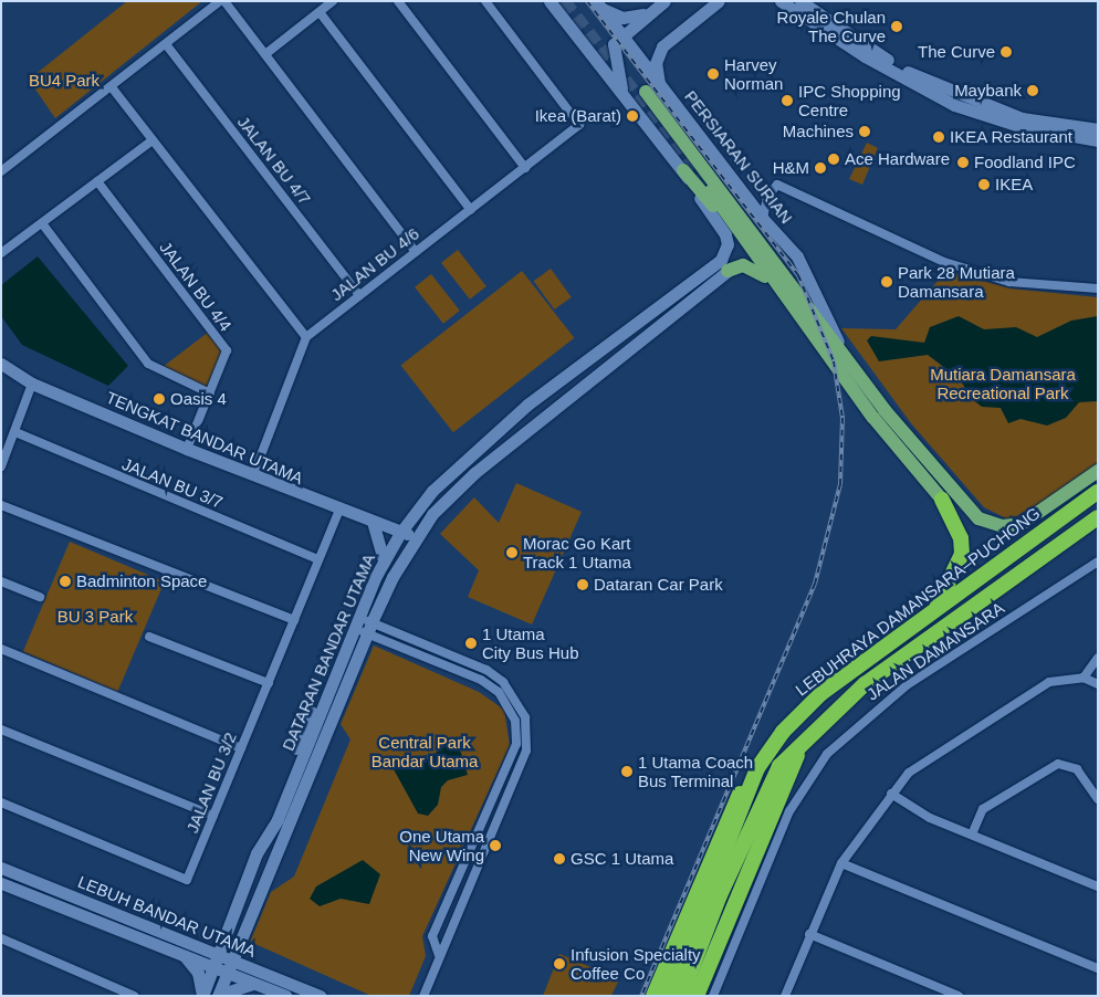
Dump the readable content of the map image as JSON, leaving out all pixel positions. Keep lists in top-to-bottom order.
{
  "streets": {
    "highway": ["LEBUHRAYA DAMANSARA–PUCHONG"],
    "main road": [
      "PERSIARAN SURIAN",
      "TENGKAT BANDAR UTAMA",
      "DATARAN BANDAR UTAMA",
      "LEBUH BANDAR UTAMA"
    ],
    "street": [
      "JALAN BU 4/7",
      "JALAN BU 4/6",
      "JALAN BU 4/4",
      "JALAN BU 3/7",
      "JALAN DAMANSARA",
      "JALAN BU 3/2"
    ]
  },
  "crossings": [
    ["JALAN BU 4/7", "JALAN BU 4/6"],
    ["JALAN BU 4/4", "TENGKAT BANDAR UTAMA"],
    ["TENGKAT BANDAR UTAMA", "DATARAN BANDAR UTAMA"],
    ["TENGKAT BANDAR UTAMA", "JALAN BU 3/2"],
    ["JALAN BU 3/7", "JALAN BU 3/2"],
    ["DATARAN BANDAR UTAMA", "LEBUH BANDAR UTAMA"]
  ],
  "parks": [
    "BU4 Park",
    "Mutiara Damansara Recreational Park",
    "BU 3 Park",
    "Central Park Bandar Utama"
  ],
  "places": [
    "Royale Chulan The Curve",
    "The Curve",
    "Harvey Norman",
    "Maybank",
    "IPC Shopping Centre",
    "Ikea (Barat)",
    "Machines",
    "IKEA Restaurant",
    "Ace Hardware",
    "Foodland IPC",
    "H&M",
    "IKEA",
    "Park 28 Mutiara Damansara",
    "Oasis 4",
    "Morac Go Kart Track 1 Utama",
    "Badminton Space",
    "Dataran Car Park",
    "1 Utama City Bus Hub",
    "1 Utama Coach Bus Terminal",
    "One Utama New Wing",
    "GSC 1 Utama",
    "Infusion Specialty Coffee Co"
  ]
}
